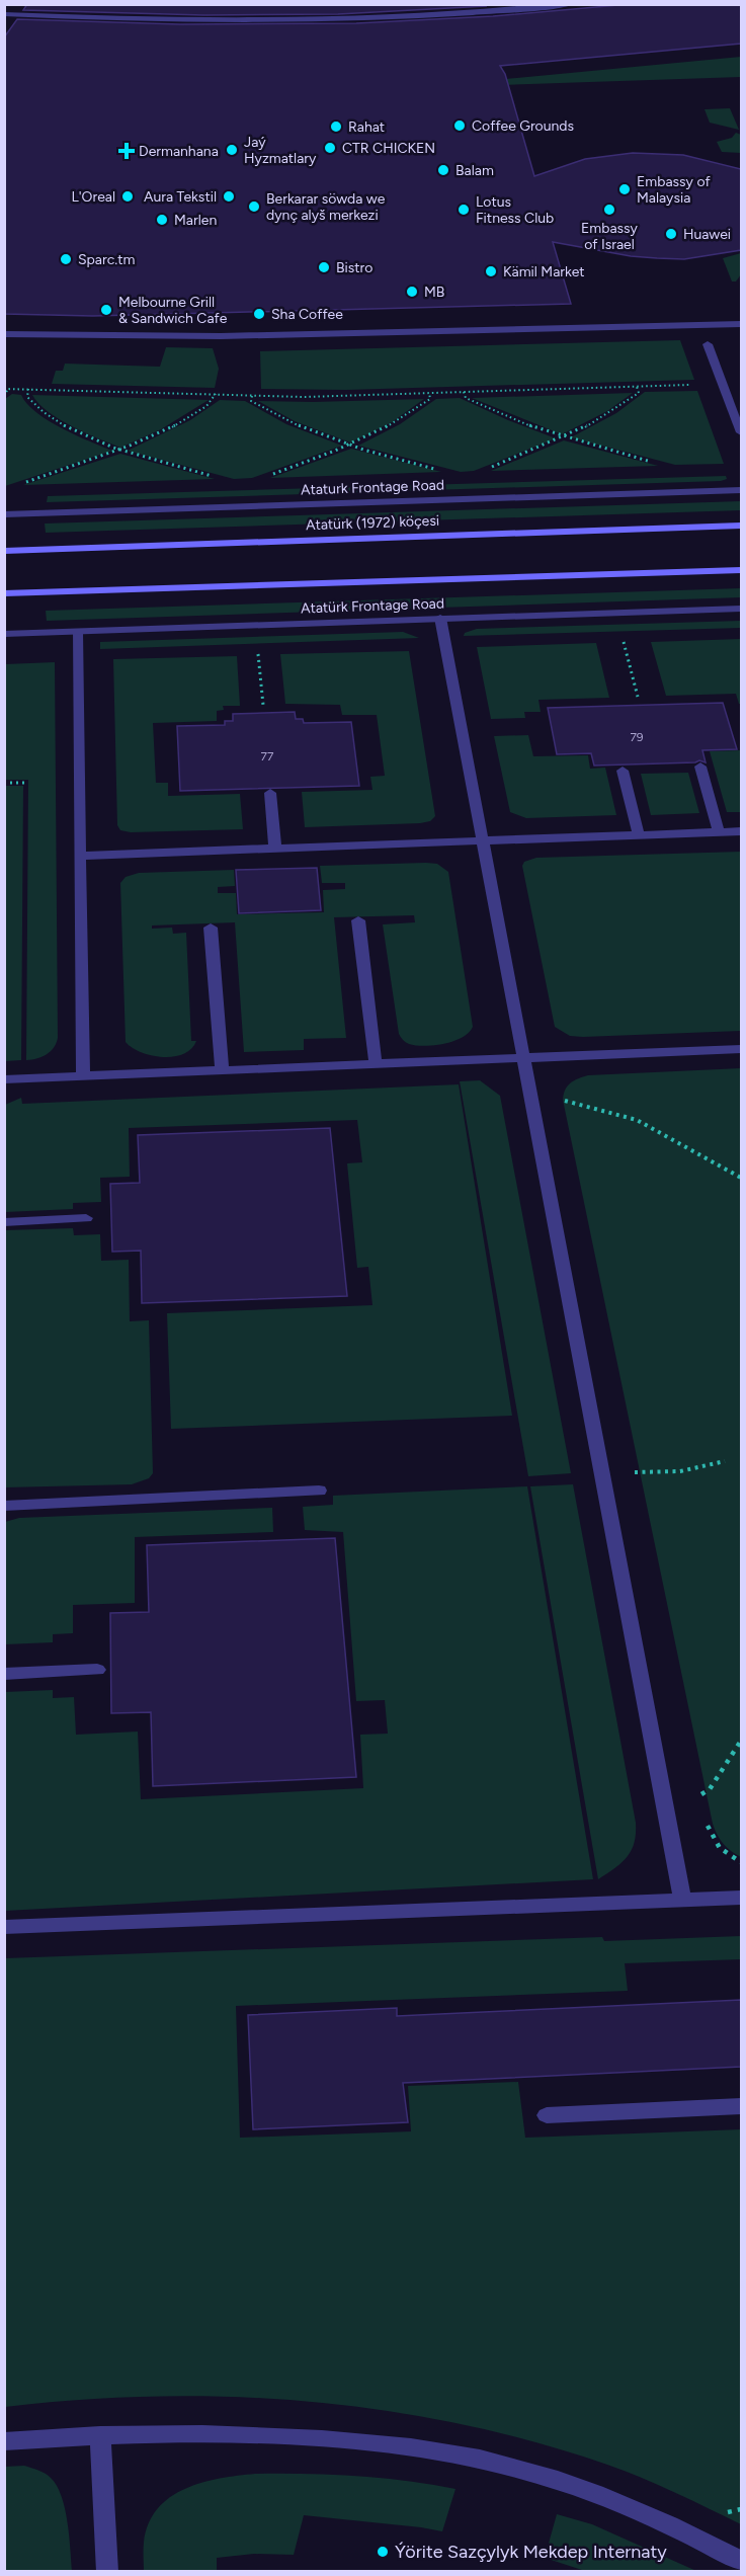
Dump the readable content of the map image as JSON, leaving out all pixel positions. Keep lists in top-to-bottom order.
{
  "streets": {
    "main road": ["Atatürk (1972) köçesi"],
    "street": ["Ataturk Frontage Road", "Atatürk Frontage Road"]
  },
  "places": {
    "other": [
      "Coffee Grounds",
      "Rahat",
      "CTR CHICKEN",
      "Jaý Hyzmatlary",
      "Balam",
      "Embassy of Malaysia",
      "L'Oreal",
      "Aura Tekstil",
      "Berkarar söwda we dynç alyš merkezi",
      "Lotus Fitness Club",
      "Embassy of Israel",
      "Marlen",
      "Huawei",
      "Sparc.tm",
      "Bistro",
      "Kämil Market",
      "MB",
      "Melbourne Grill & Sandwich Cafe",
      "Sha Coffee",
      "Ýörite Sazçylyk Mekdep Internaty"
    ],
    "health": ["Dermanhana"]
  },
  "house_numbers": ["79", "77"]
}
